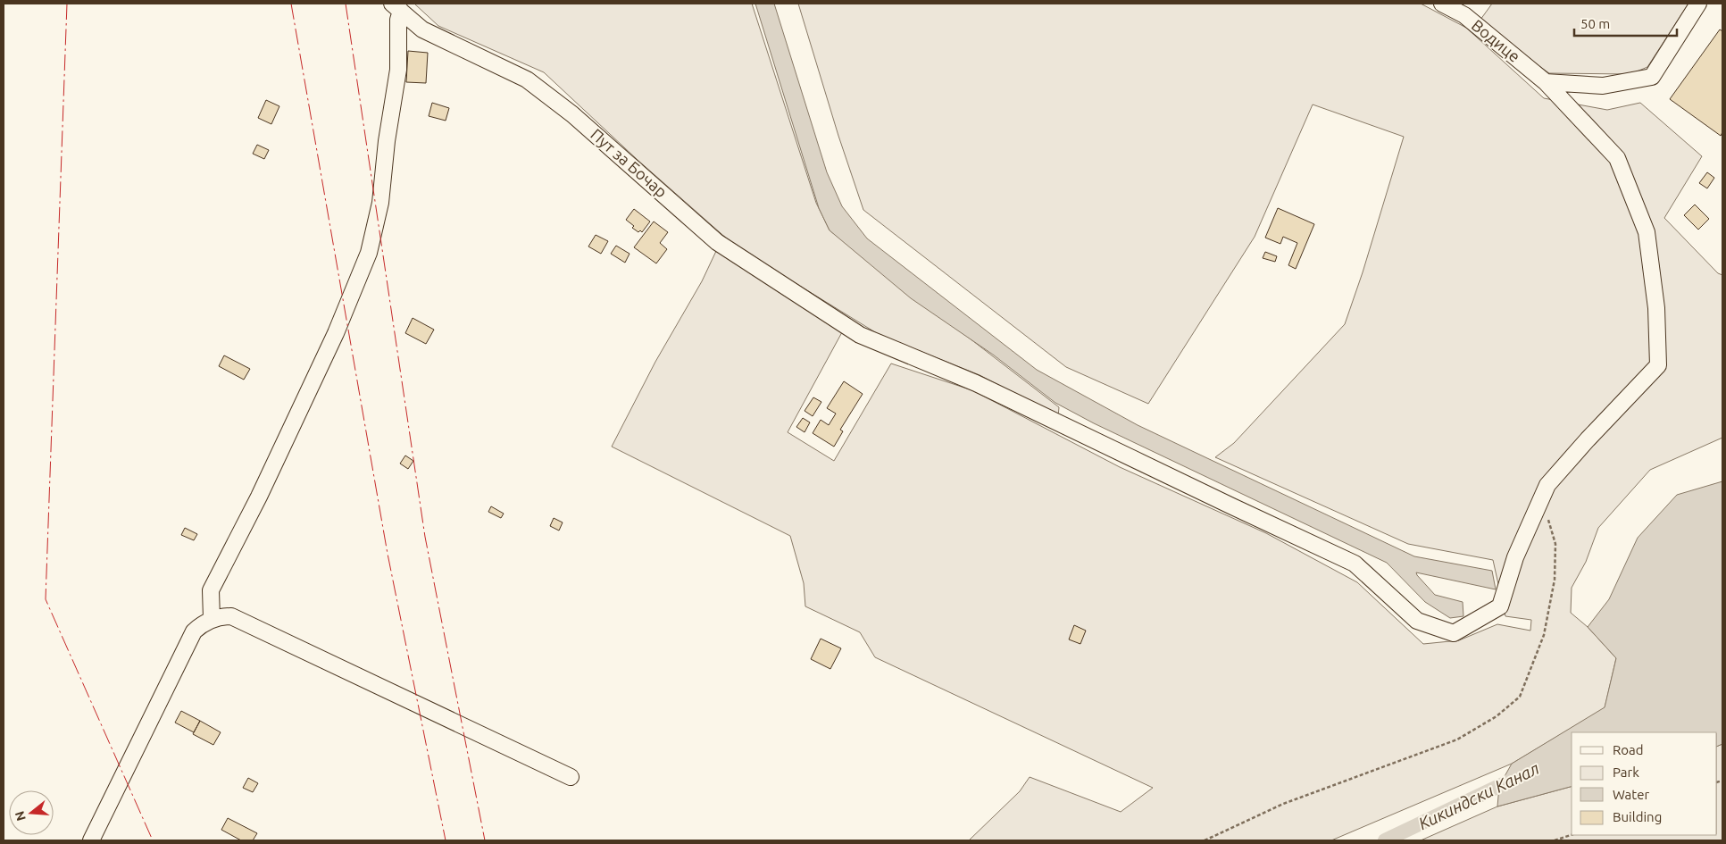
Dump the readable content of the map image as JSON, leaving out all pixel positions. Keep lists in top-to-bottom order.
{
  "streets": {
    "street": ["Водице", "Пут за Бочар"]
  },
  "crossings": [
    ["Водице", "Пут за Бочар"]
  ],
  "water": ["Кикиндски Канал"],
  "legend": [
    "Road",
    "Park",
    "Water",
    "Building"
  ],
  "scale_bar": "50 m",
  "north": "left"
}
